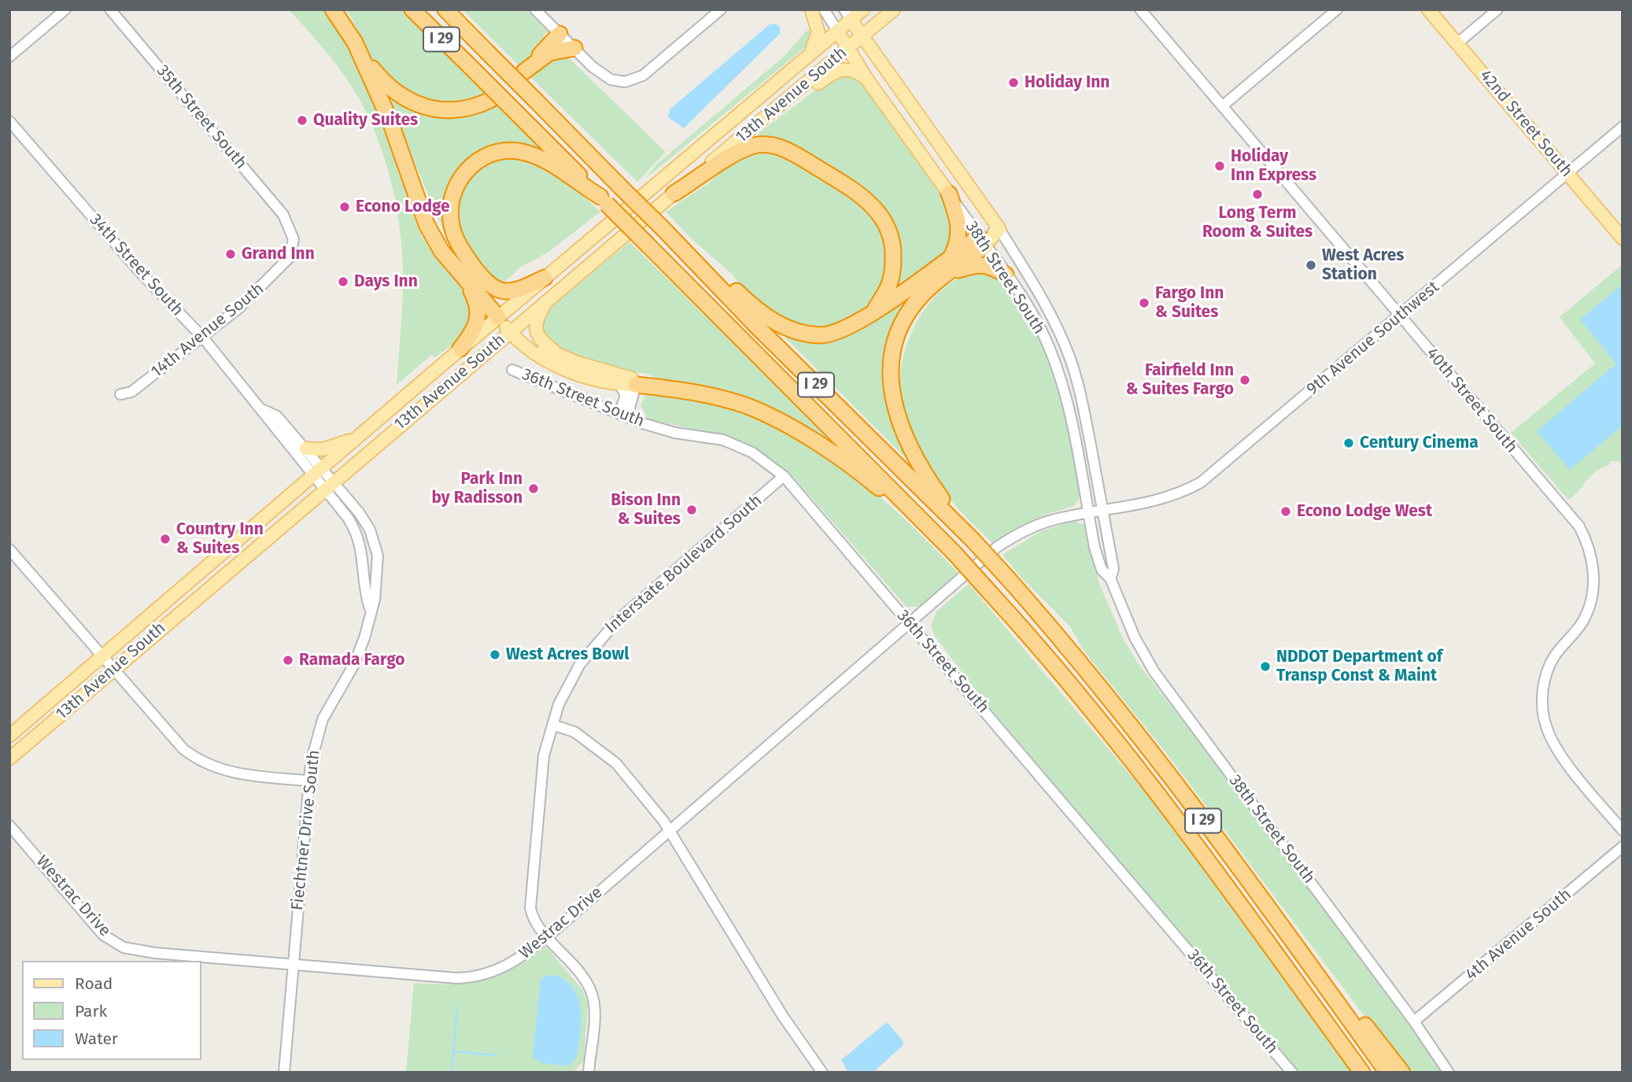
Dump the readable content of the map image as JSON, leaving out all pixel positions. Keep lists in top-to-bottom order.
{
  "streets": {
    "highway": ["I 29"],
    "main road": ["13th Avenue South", "42nd Street South", "38th Street South"],
    "street": [
      "35th Street South",
      "34th Street South",
      "14th Avenue South",
      "9th Avenue Southwest",
      "36th Street South",
      "40th Street South",
      "Interstate Boulevard South",
      "Fiechtner Drive South",
      "Westrac Drive",
      "4th Avenue South"
    ]
  },
  "crossings": [
    ["13th Avenue South", "34th Street South"],
    ["13th Avenue South", "38th Street South"],
    ["13th Avenue South", "Fiechtner Drive South"],
    ["35th Street South", "14th Avenue South"],
    ["42nd Street South", "9th Avenue Southwest"],
    ["34th Street South", "14th Avenue South"],
    ["34th Street South", "Fiechtner Drive South"],
    ["38th Street South", "9th Avenue Southwest"],
    ["38th Street South", "Westrac Drive"],
    ["38th Street South", "4th Avenue South"],
    ["9th Avenue Southwest", "40th Street South"],
    ["9th Avenue Southwest", "Westrac Drive"],
    ["36th Street South", "Interstate Boulevard South"],
    ["36th Street South", "Westrac Drive"],
    ["Interstate Boulevard South", "Westrac Drive"],
    ["Fiechtner Drive South", "Westrac Drive"]
  ],
  "places": [
    "Holiday Inn",
    "Quality Suites",
    "Holiday Inn Express",
    "Long Term Room & Suites",
    "Econo Lodge",
    "Grand Inn",
    "West Acres Station",
    "Days Inn",
    "Fargo Inn & Suites",
    "Fairfield Inn & Suites Fargo",
    "Century Cinema",
    "Park Inn by Radisson",
    "Bison Inn & Suites",
    "Econo Lodge West",
    "Country Inn & Suites",
    "West Acres Bowl",
    "Ramada Fargo",
    "NDDOT Department of Transp Const & Maint"
  ],
  "legend": ["Road", "Park", "Water"]
}
